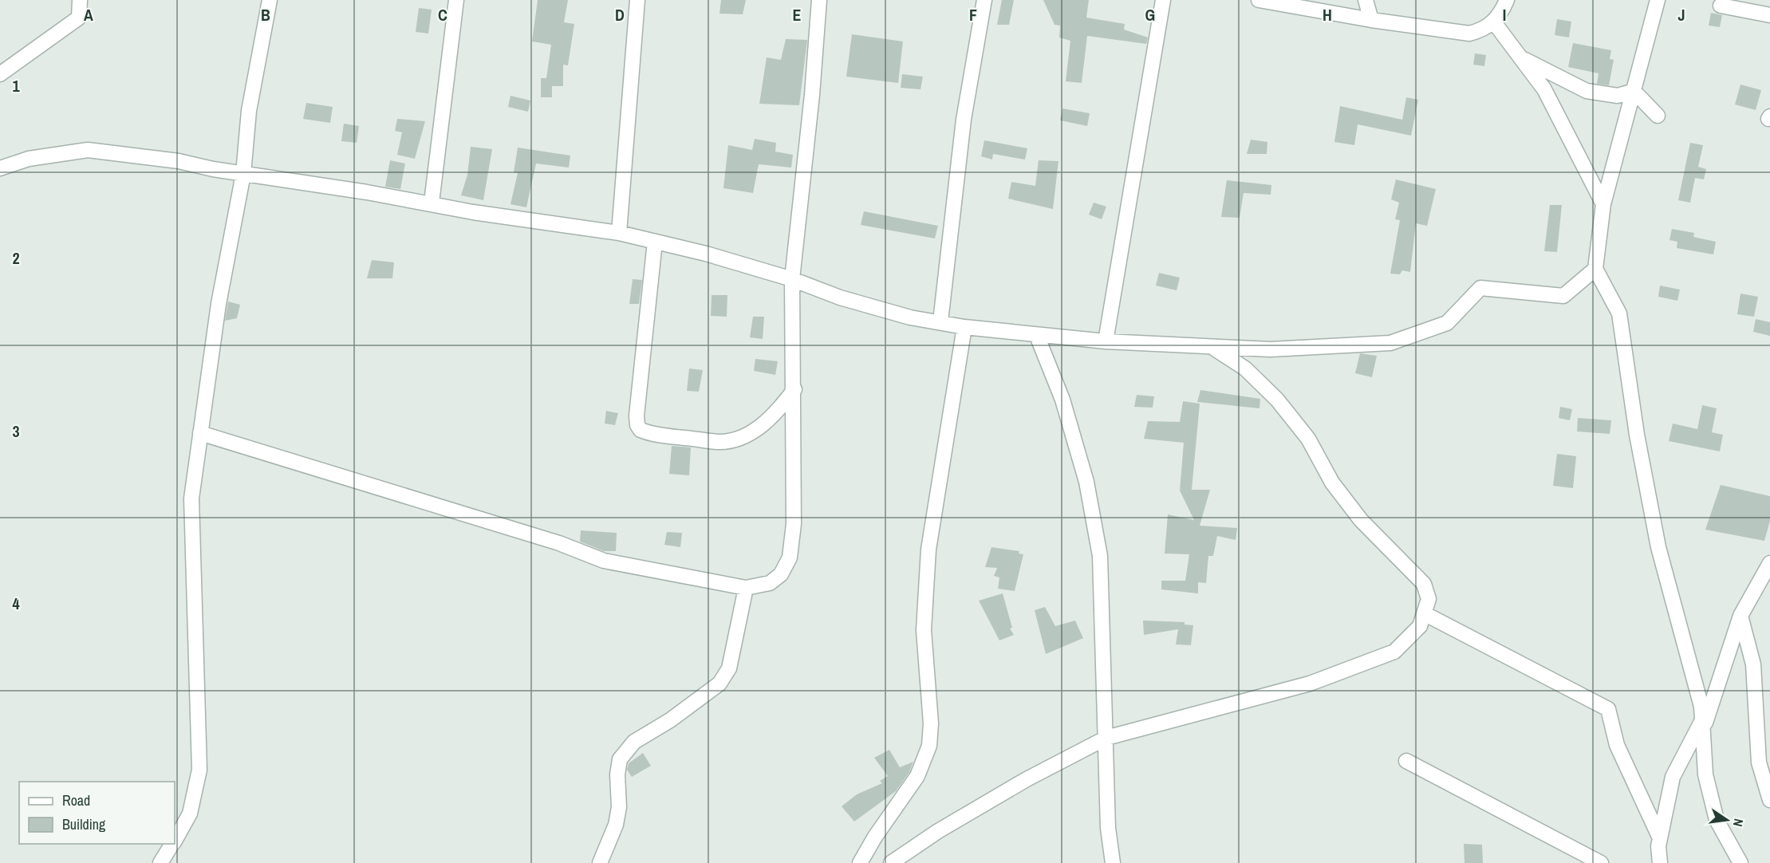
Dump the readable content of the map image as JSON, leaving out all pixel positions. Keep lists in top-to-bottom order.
{
  "legend": ["Road", "Building"],
  "north": "right",
  "grid": {
    "columns": [
      "A",
      "B",
      "C",
      "D",
      "E",
      "F",
      "G",
      "H",
      "I",
      "J"
    ],
    "rows": [
      "1",
      "2",
      "3",
      "4"
    ]
  }
}
